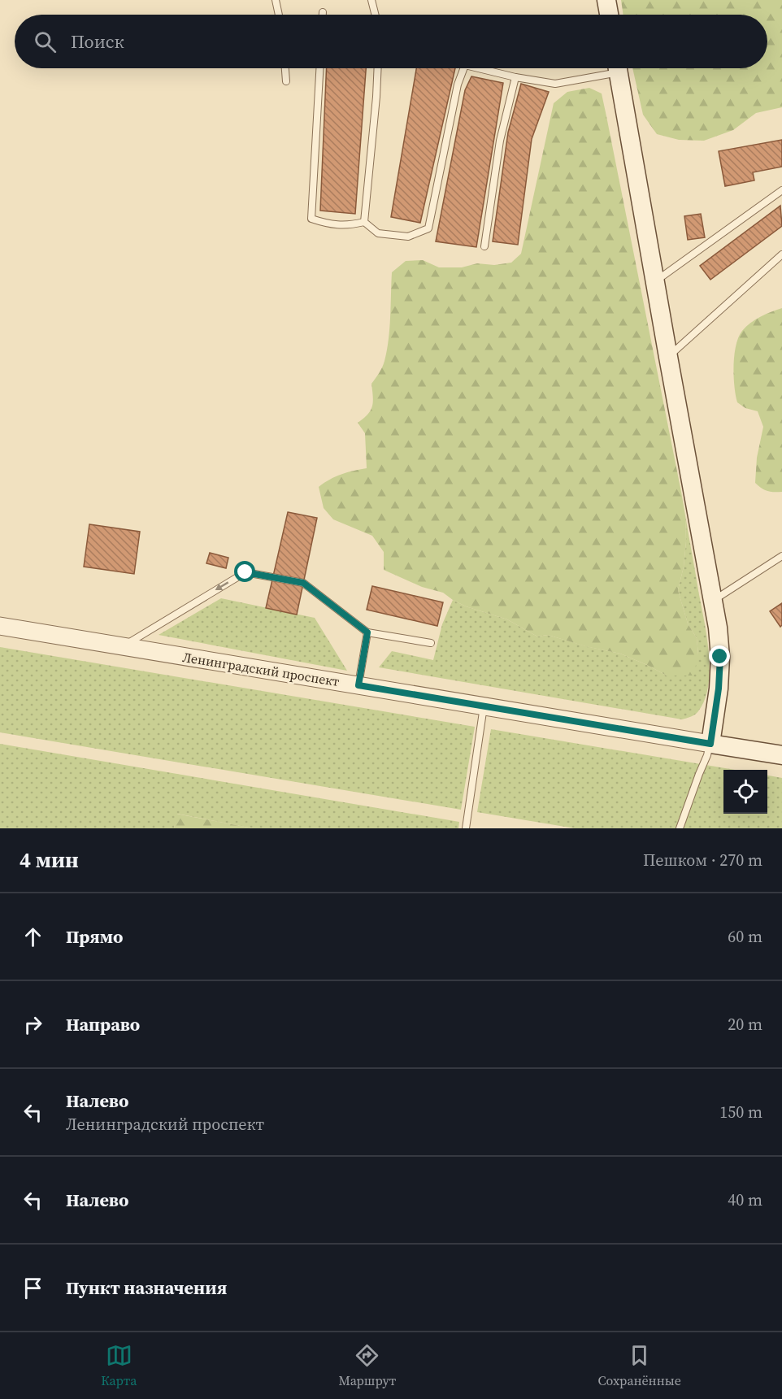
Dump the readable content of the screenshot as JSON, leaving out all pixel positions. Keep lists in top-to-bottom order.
{
  "streets": {
    "main road": ["Ленинградский проспект"]
  },
  "page": {
    "search": "Поиск",
    "heading": ["4 мин", "Пешком · 270 m"],
    "list": [
      ["Прямо", "60 m"],
      ["Направо", "20 m"],
      ["Налево", "Ленинградский проспект", "150 m"],
      ["Налево", "40 m"],
      "Пункт назначения"
    ],
    "nav": ["Карта", "Маршрут", "Сохранённые"]
  }
}
